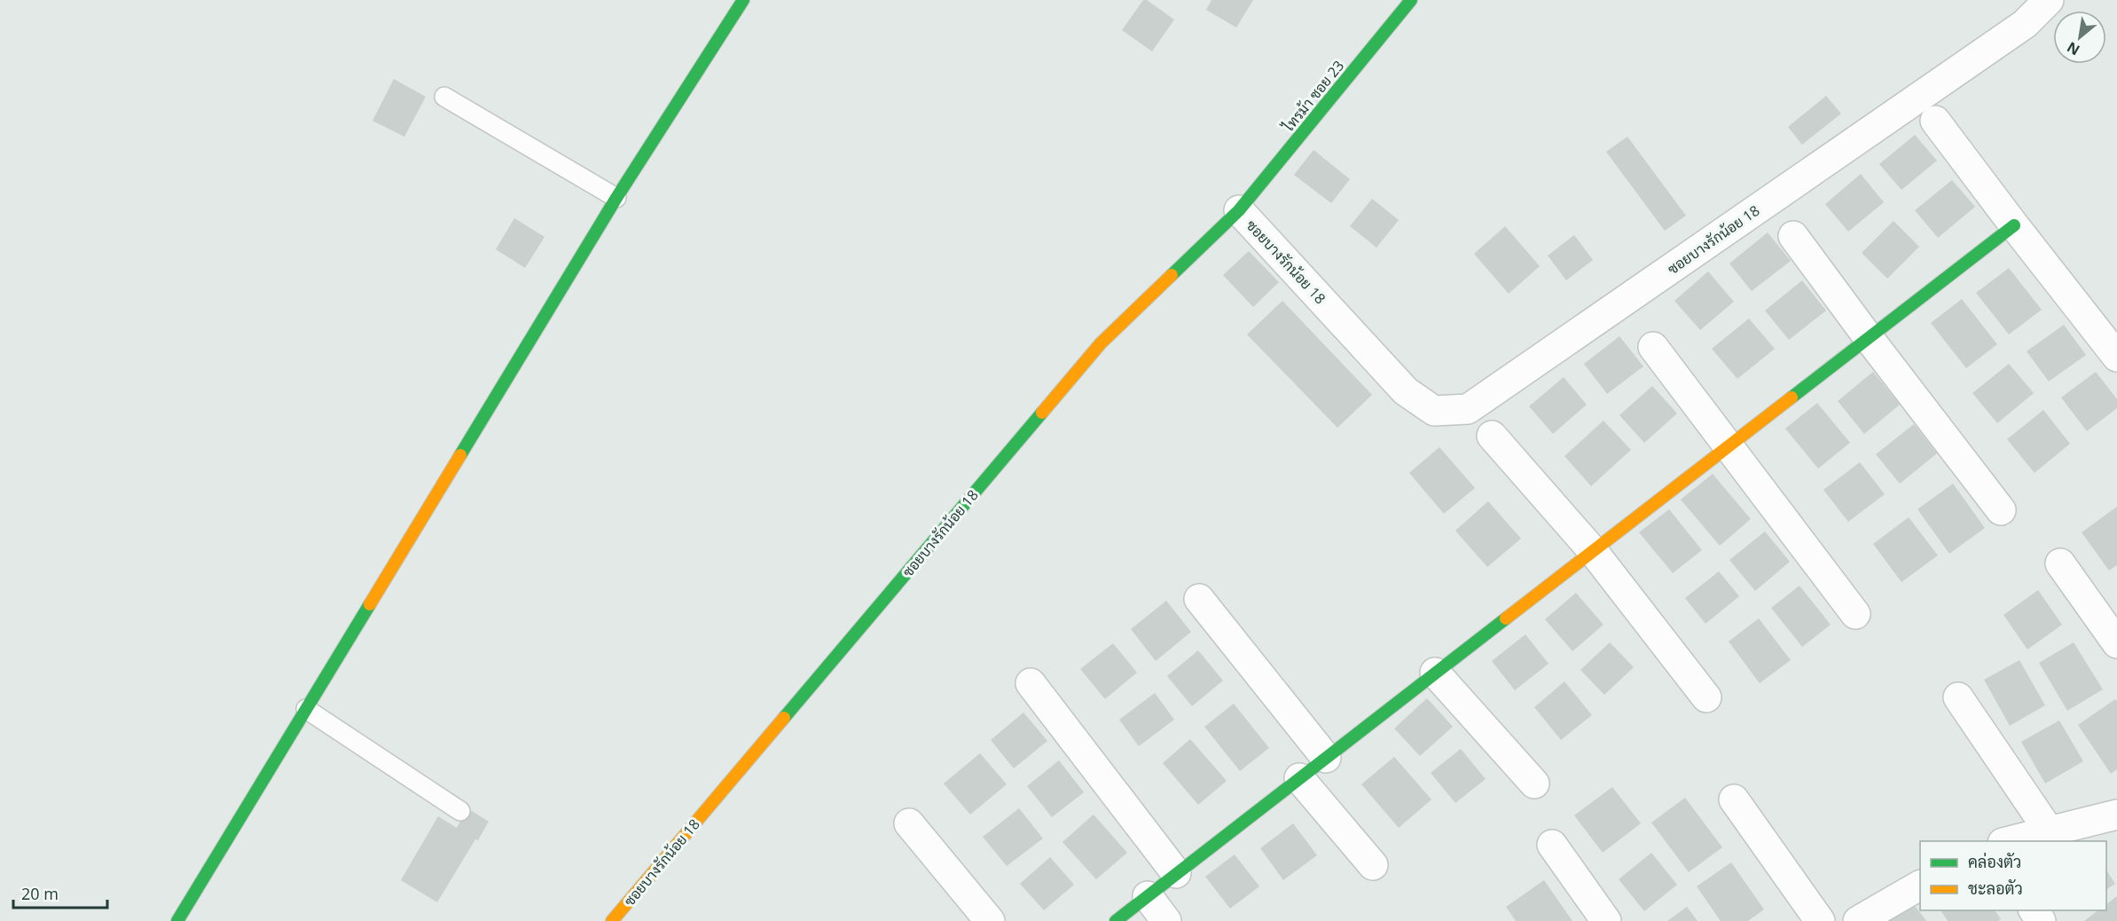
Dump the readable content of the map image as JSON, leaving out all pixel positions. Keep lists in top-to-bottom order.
{
  "streets": {
    "street": ["ไทรม้า ซอย 23", "ซอยบางรักน้อย 18"]
  },
  "crossings": [
    ["ไทรม้า ซอย 23", "ซอยบางรักน้อย 18"]
  ],
  "legend": ["คล่องตัว", "ชะลอตัว"],
  "scale_bar": "20 m",
  "north": "bottom left"
}
